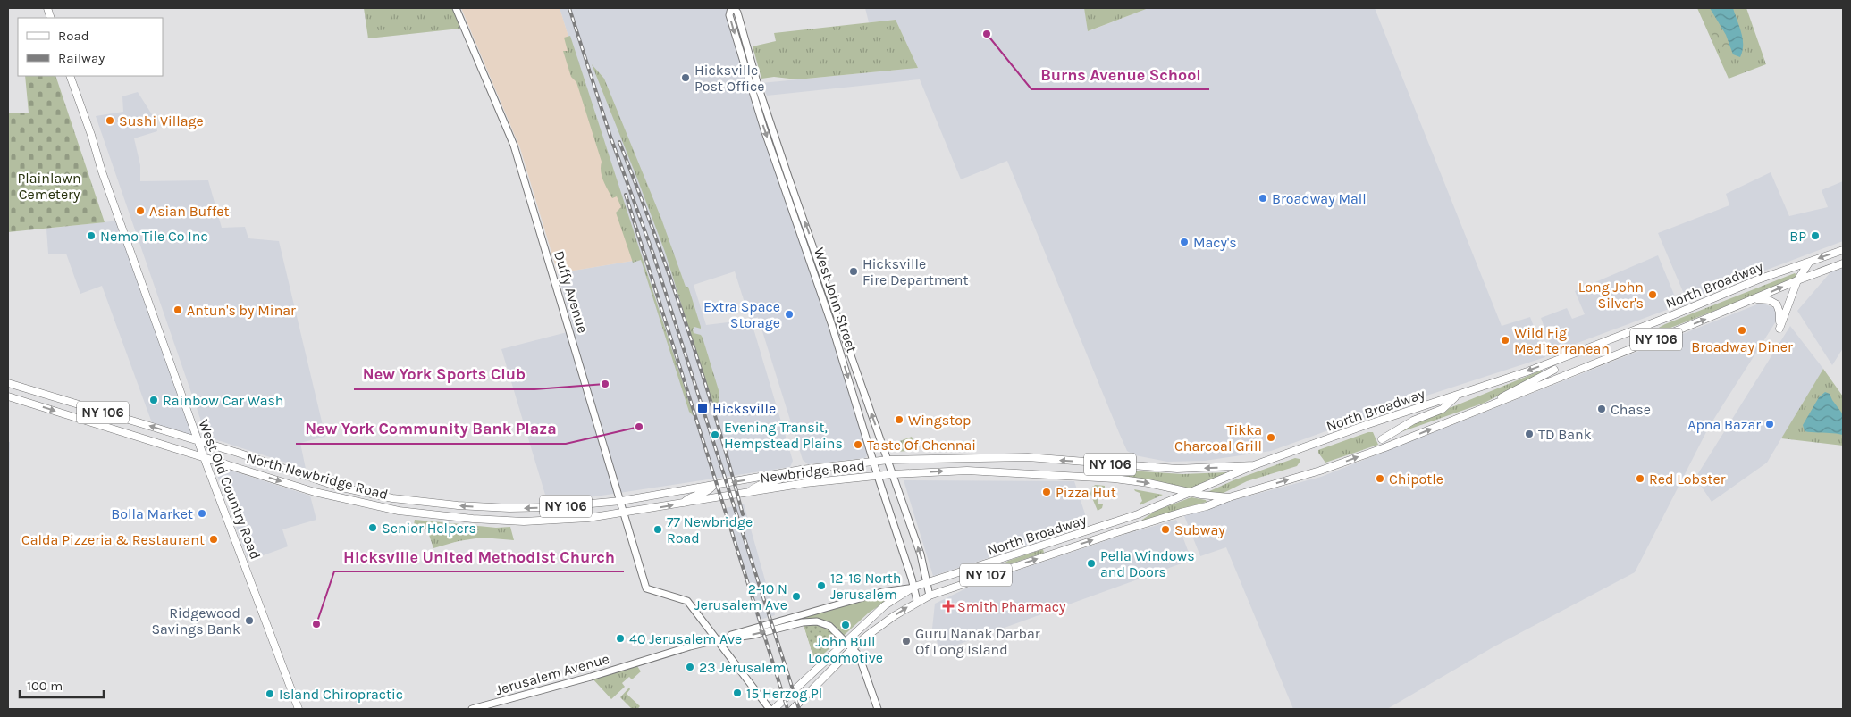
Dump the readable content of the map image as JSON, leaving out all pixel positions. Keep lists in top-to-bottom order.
{
  "streets": {
    "main road": [
      "North Broadway",
      "Duffy Avenue",
      "West John Street",
      "NY 106",
      "Newbridge Road",
      "North Newbridge Road",
      "West Old Country Road",
      "NY 107",
      "Jerusalem Avenue"
    ]
  },
  "crossings": [
    ["North Broadway", "West John Street"],
    ["North Broadway", "NY 106"],
    ["North Broadway", "Newbridge Road"],
    ["North Broadway", "NY 107"],
    ["North Broadway", "Jerusalem Avenue"],
    ["Duffy Avenue", "NY 106"],
    ["Duffy Avenue", "Newbridge Road"],
    ["Duffy Avenue", "Jerusalem Avenue"],
    ["West John Street", "NY 106"],
    ["West John Street", "Newbridge Road"],
    ["West John Street", "NY 107"],
    ["West John Street", "Jerusalem Avenue"],
    ["NY 106", "North Newbridge Road"],
    ["NY 106", "West Old Country Road"],
    ["Newbridge Road", "North Newbridge Road"],
    ["North Newbridge Road", "West Old Country Road"],
    ["NY 107", "Jerusalem Avenue"]
  ],
  "parks": ["Plainlawn Cemetery"],
  "places": {
    "other": [
      "Burns Avenue School",
      "Hicksville Post Office",
      "Sushi Village",
      "Broadway Mall",
      "Asian Buffet",
      "Nemo Tile Co Inc",
      "BP",
      "Macy's",
      "Hicksville Fire Department",
      "Long John Silver's",
      "Antun's by Minar",
      "Extra Space Storage",
      "Broadway Diner",
      "Wild Fig Mediterranean",
      "New York Sports Club",
      "Rainbow Car Wash",
      "Chase",
      "Wingstop",
      "Apna Bazar",
      "New York Community Bank Plaza",
      "TD Bank",
      "Evening Transit, Hempstead Plains",
      "Tikka Charcoal Grill",
      "Taste Of Chennai",
      "Chipotle",
      "Red Lobster",
      "Pizza Hut",
      "Bolla Market",
      "Senior Helpers",
      "77 Newbridge Road",
      "Subway",
      "Calda Pizzeria & Restaurant",
      "Pella Windows and Doors",
      "12-16 North Jerusalem",
      "2-10 N Jerusalem Ave",
      "Ridgewood Savings Bank",
      "Hicksville United Methodist Church",
      "John Bull Locomotive",
      "40 Jerusalem Ave",
      "Guru Nanak Darbar Of Long Island",
      "23 Jerusalem",
      "15 Herzog Pl",
      "Island Chiropractic"
    ],
    "transit": ["Hicksville"],
    "health": ["Smith Pharmacy"]
  },
  "legend": ["Road", "Railway"],
  "scale_bar": "100 m"
}
